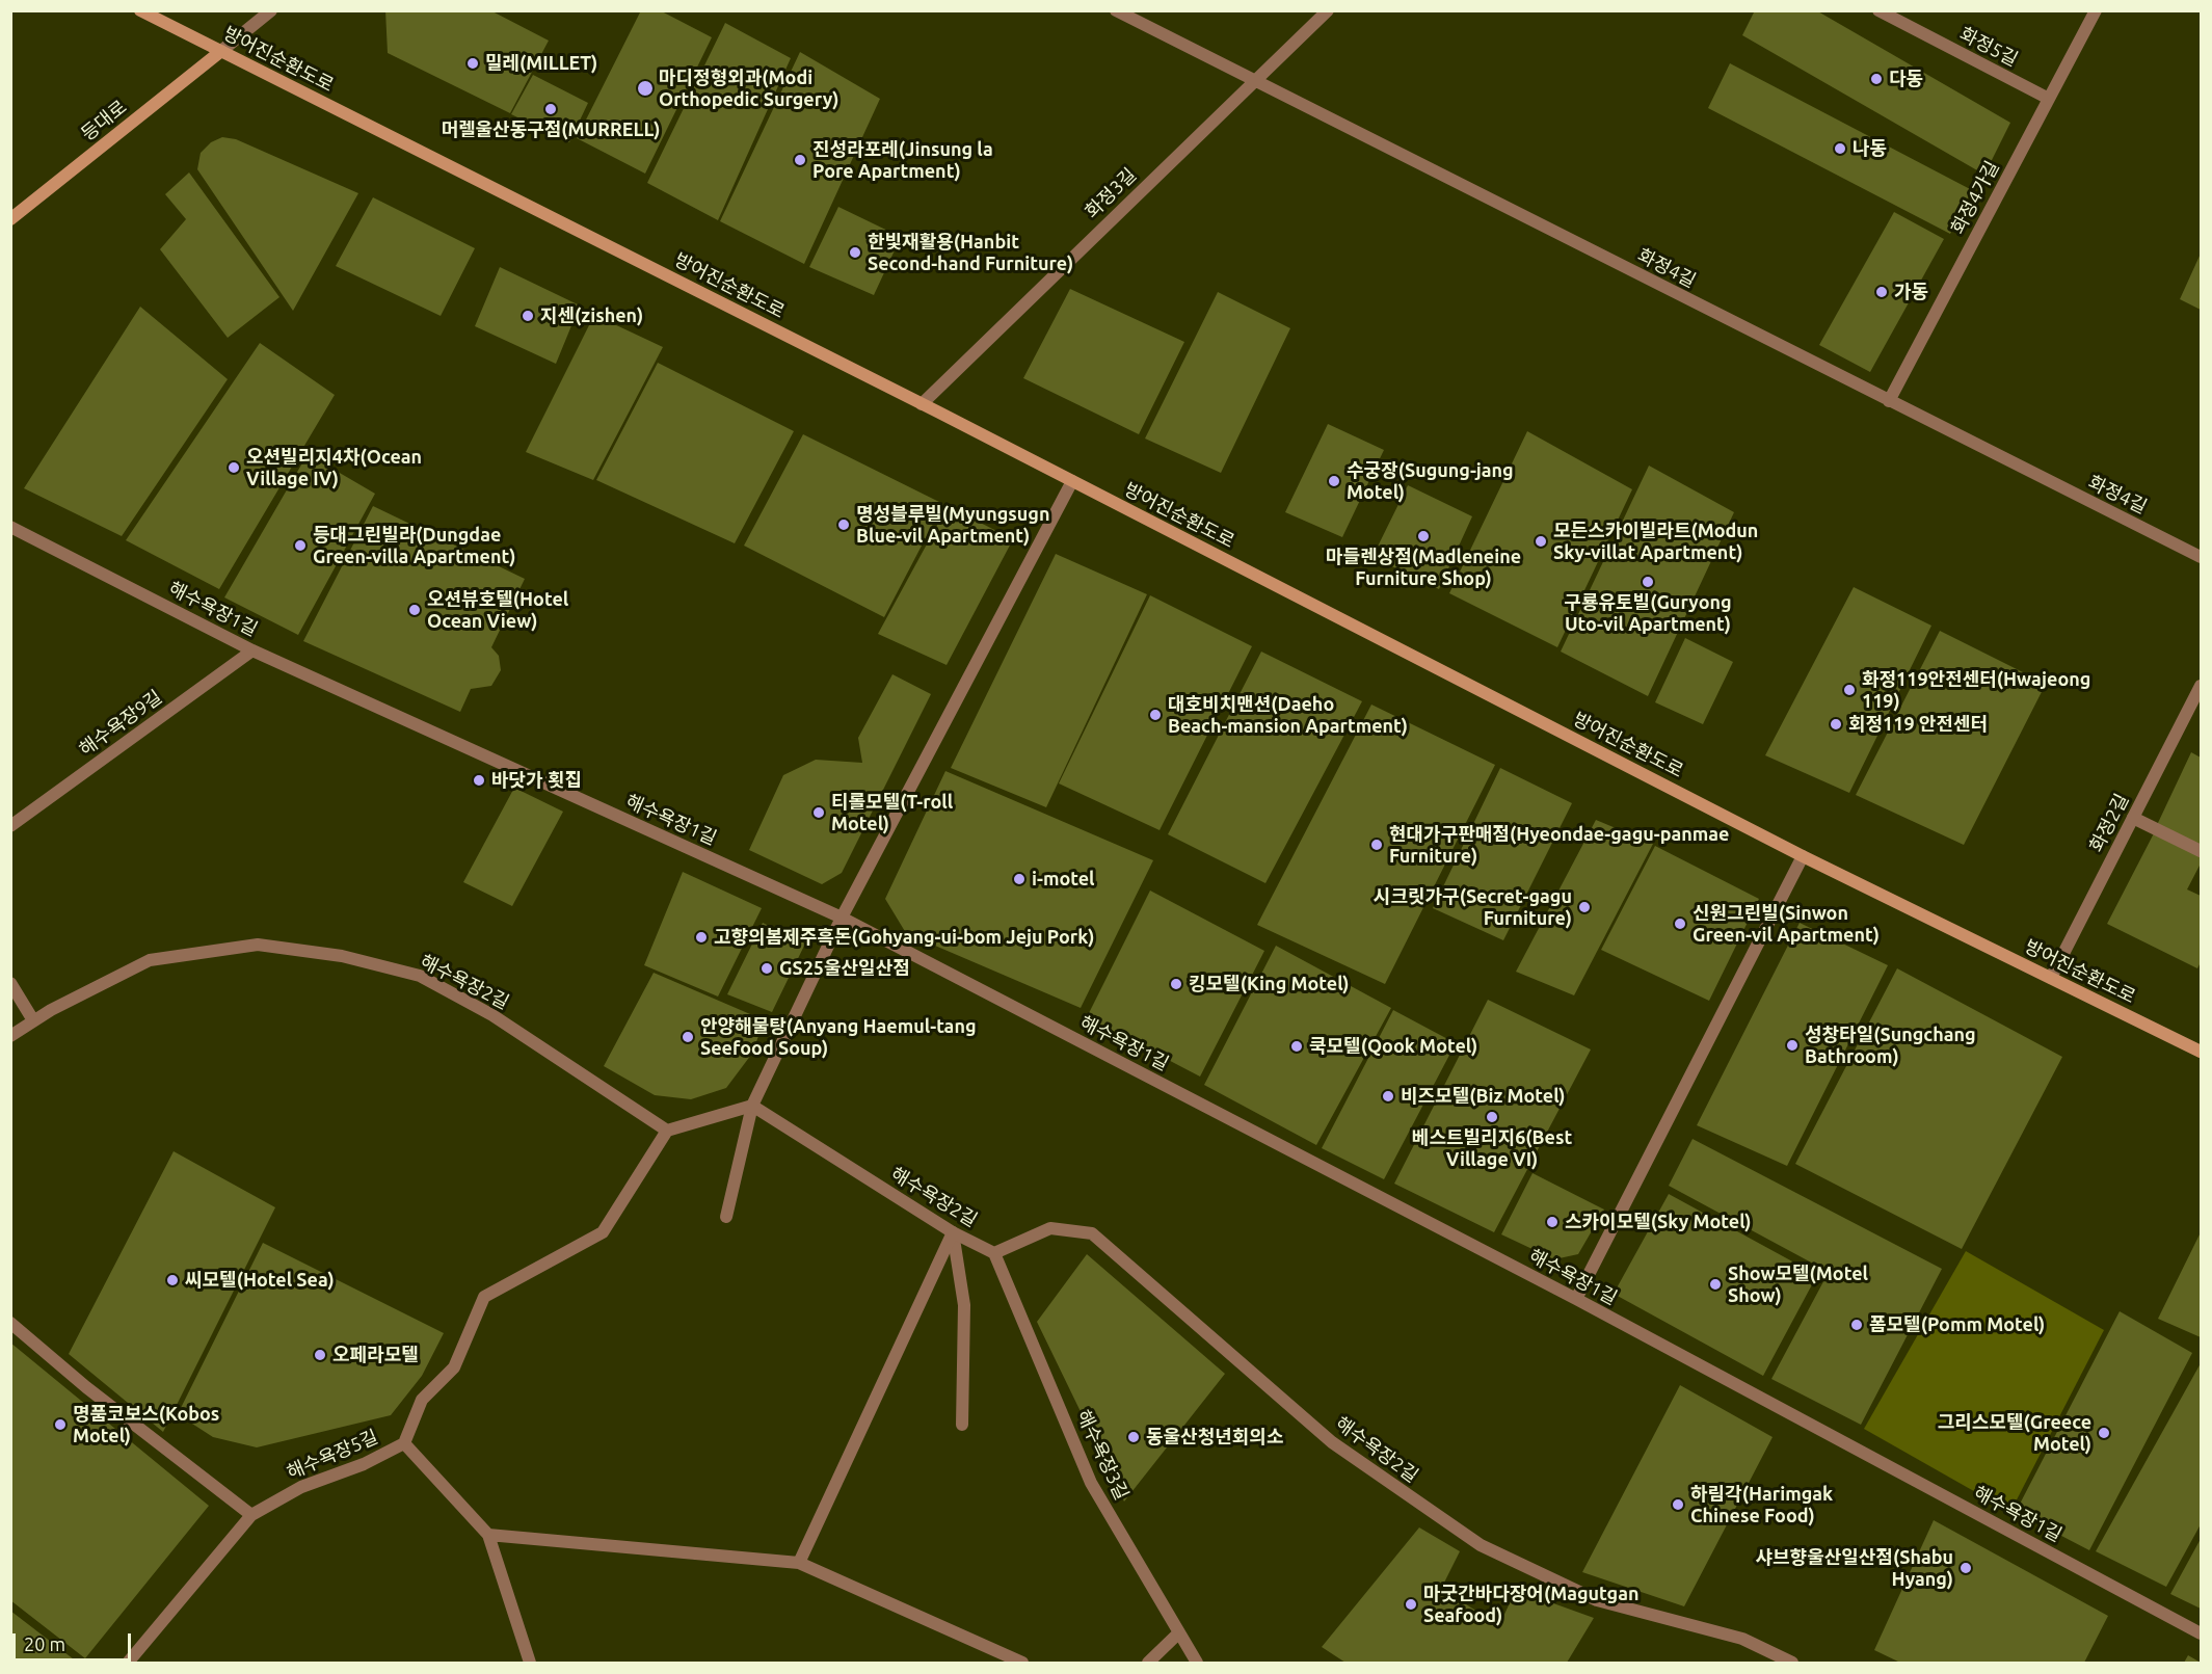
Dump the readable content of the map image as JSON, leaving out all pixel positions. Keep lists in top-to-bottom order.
{
  "streets": {
    "main road": ["방어진순환도로", "등대로"],
    "street": [
      "화정5길",
      "화정3길",
      "화정4가길",
      "화정4길",
      "해수욕장1길",
      "해수욕장9길",
      "화정2길",
      "해수욕장2길",
      "해수욕장5길",
      "해수욕장3길"
    ]
  },
  "crossings": [
    ["화정5길", "화정4가길"],
    ["방어진순환도로", "등대로"],
    ["방어진순환도로", "화정3길"],
    ["방어진순환도로", "화정2길"],
    ["화정3길", "화정4길"],
    ["화정4가길", "화정4길"],
    ["해수욕장1길", "해수욕장9길"],
    ["해수욕장2길", "해수욕장3길"]
  ],
  "places": [
    "밀레(MILLET)",
    "다동",
    "마디정형외과(Modi Orthopedic Surgery)",
    "머렐울산동구점(MURRELL)",
    "나동",
    "진성라포레(Jinsung la Pore Apartment)",
    "한빛재활용(Hanbit Second-hand Furniture)",
    "가동",
    "지센(zishen)",
    "오션빌리지4차(Ocean Village IV)",
    "수궁장(Sugung-jang Motel)",
    "명성블루빌(Myungsugn Blue-vil Apartment)",
    "마들렌상점(Madleneine Furniture Shop)",
    "모든스카이빌라트(Modun Sky-villat Apartment)",
    "등대그린빌라(Dungdae Green-villa Apartment)",
    "구룡유토빌(Guryong Uto-vil Apartment)",
    "오션뷰호텔(Hotel Ocean View)",
    "화정119안전센터(Hwajeong 119)",
    "대호비치맨션(Daeho Beach-mansion Apartment)",
    "회정119 안전센터",
    "바닷가 횟집",
    "티롤모텔(T-roll Motel)",
    "현대가구판매점(Hyeondae-gagu-panmae Furniture)",
    "i-motel",
    "시크릿가구(Secret-gagu Furniture)",
    "신원그린빌(Sinwon Green-vil Apartment)",
    "고향의봄제주흑돈(Gohyang-ui-bom Jeju Pork)",
    "GS25울산일산점",
    "킹모텔(King Motel)",
    "안양해물탕(Anyang Haemul-tang Seefood Soup)",
    "성창타일(Sungchang Bathroom)",
    "쿡모텔(Qook Motel)",
    "비즈모텔(Biz Motel)",
    "베스트빌리지6(Best Village VI)",
    "스카이모텔(Sky Motel)",
    "씨모텔(Hotel Sea)",
    "Show모텔(Motel Show)",
    "폼모텔(Pomm Motel)",
    "오페라모텔",
    "명품코보스(Kobos Motel)",
    "그리스모텔(Greece Motel)",
    "동울산청년회의소",
    "하림각(Harimgak Chinese Food)",
    "샤브향울산일산점(Shabu Hyang)",
    "마굿간바다장어(Magutgan Seafood)"
  ],
  "scale_bar": "20 m"
}
